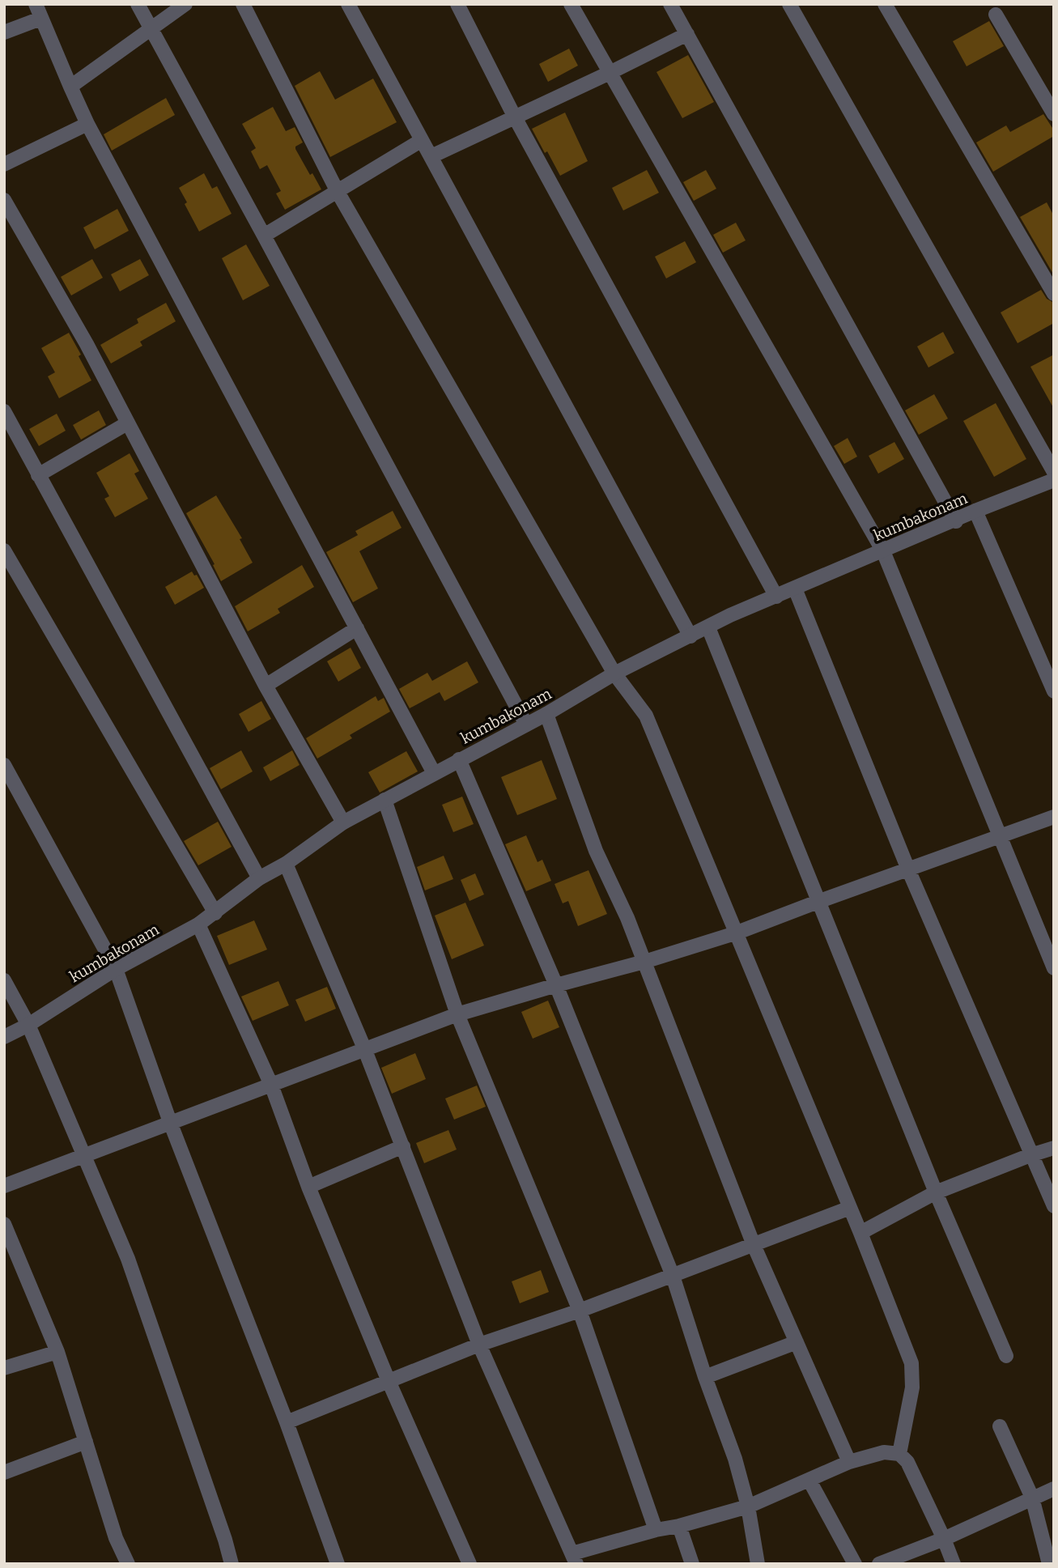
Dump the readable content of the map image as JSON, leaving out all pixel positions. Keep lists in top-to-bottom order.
{
  "streets": {
    "street": ["kumbakonam"]
  }
}
